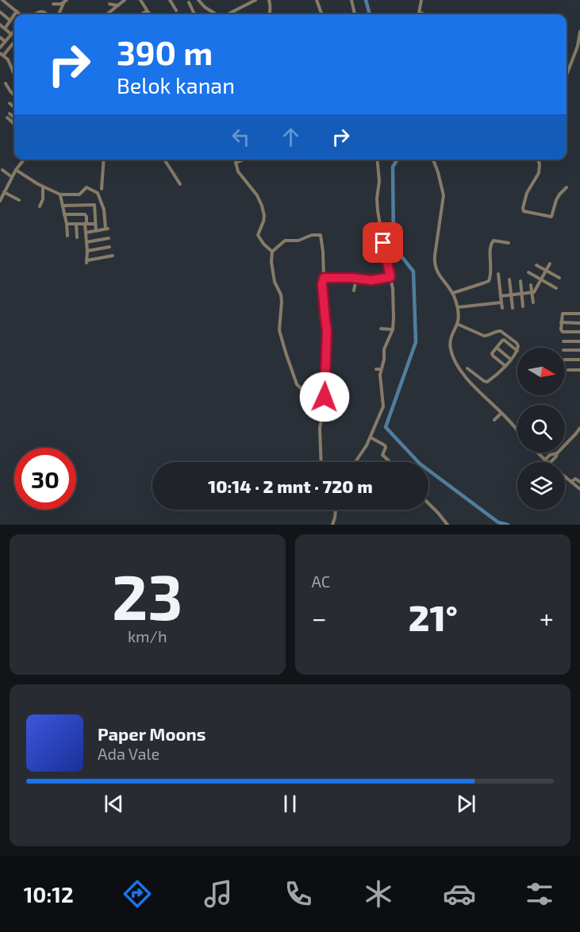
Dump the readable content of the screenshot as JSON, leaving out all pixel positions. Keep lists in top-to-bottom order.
{
  "north": "right",
  "page": {
    "turn": ["390 m", "Belok kanan"],
    "limit": "30",
    "trip": "10:14 · 2 mnt · 720 m",
    "tile": [
      ["23", "km/h"],
      "AC"
    ],
    "heat": ["−", "21°", "+"],
    "song": ["Paper Moons", "Ada Vale"],
    "tabs": "10:12"
  }
}
